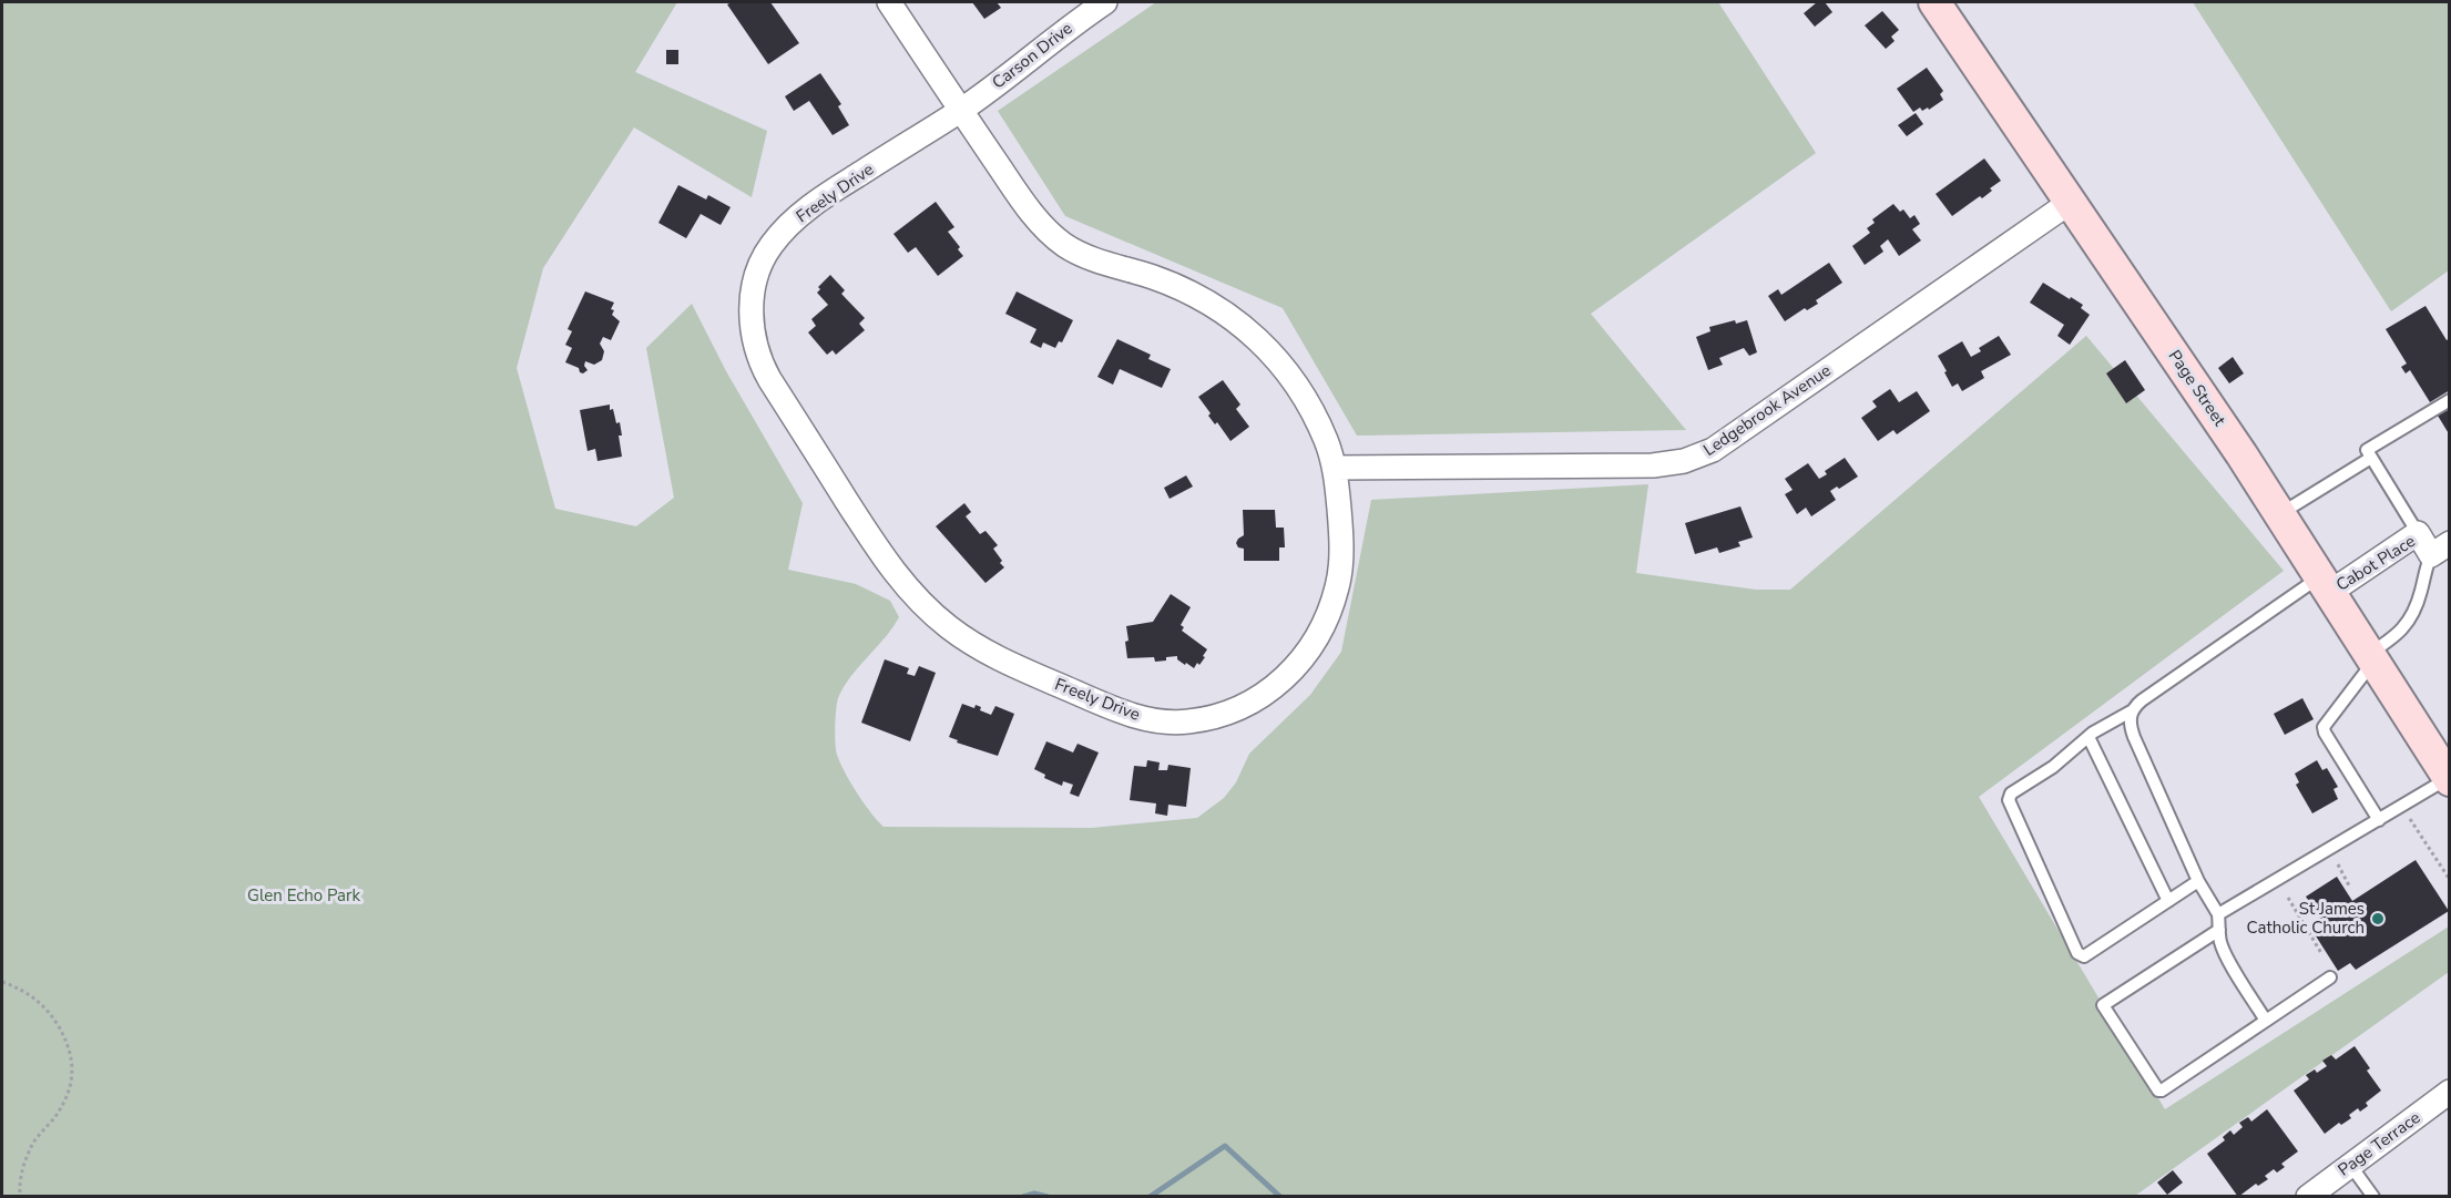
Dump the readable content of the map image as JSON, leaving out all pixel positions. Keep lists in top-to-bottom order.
{
  "streets": {
    "street": [
      "Carson Drive",
      "Freely Drive",
      "Page Street",
      "Ledgebrook Avenue",
      "Cabot Place",
      "Page Terrace"
    ]
  },
  "crossings": [
    ["Carson Drive", "Freely Drive"],
    ["Freely Drive", "Ledgebrook Avenue"],
    ["Page Street", "Ledgebrook Avenue"],
    ["Page Street", "Cabot Place"]
  ],
  "parks": ["Glen Echo Park"],
  "places": ["St James Catholic Church"]
}
